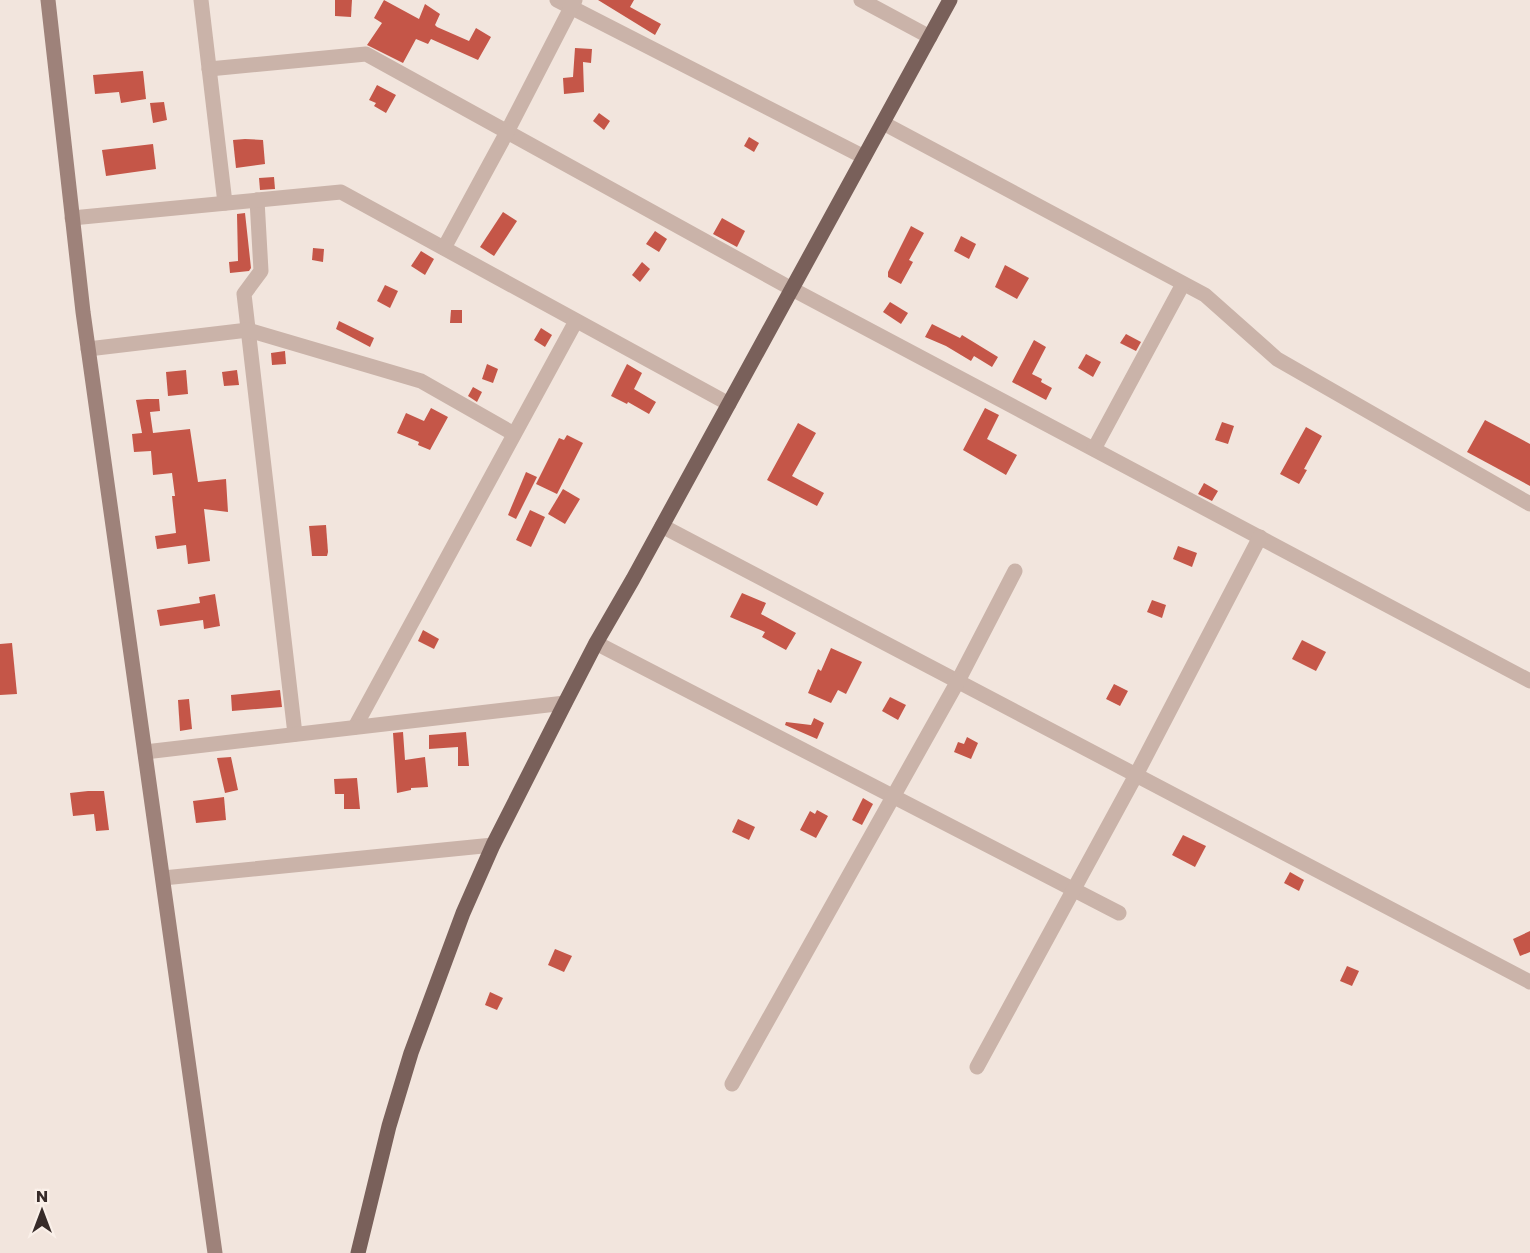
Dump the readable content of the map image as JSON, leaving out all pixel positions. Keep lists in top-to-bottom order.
{
  "north": "top"
}
